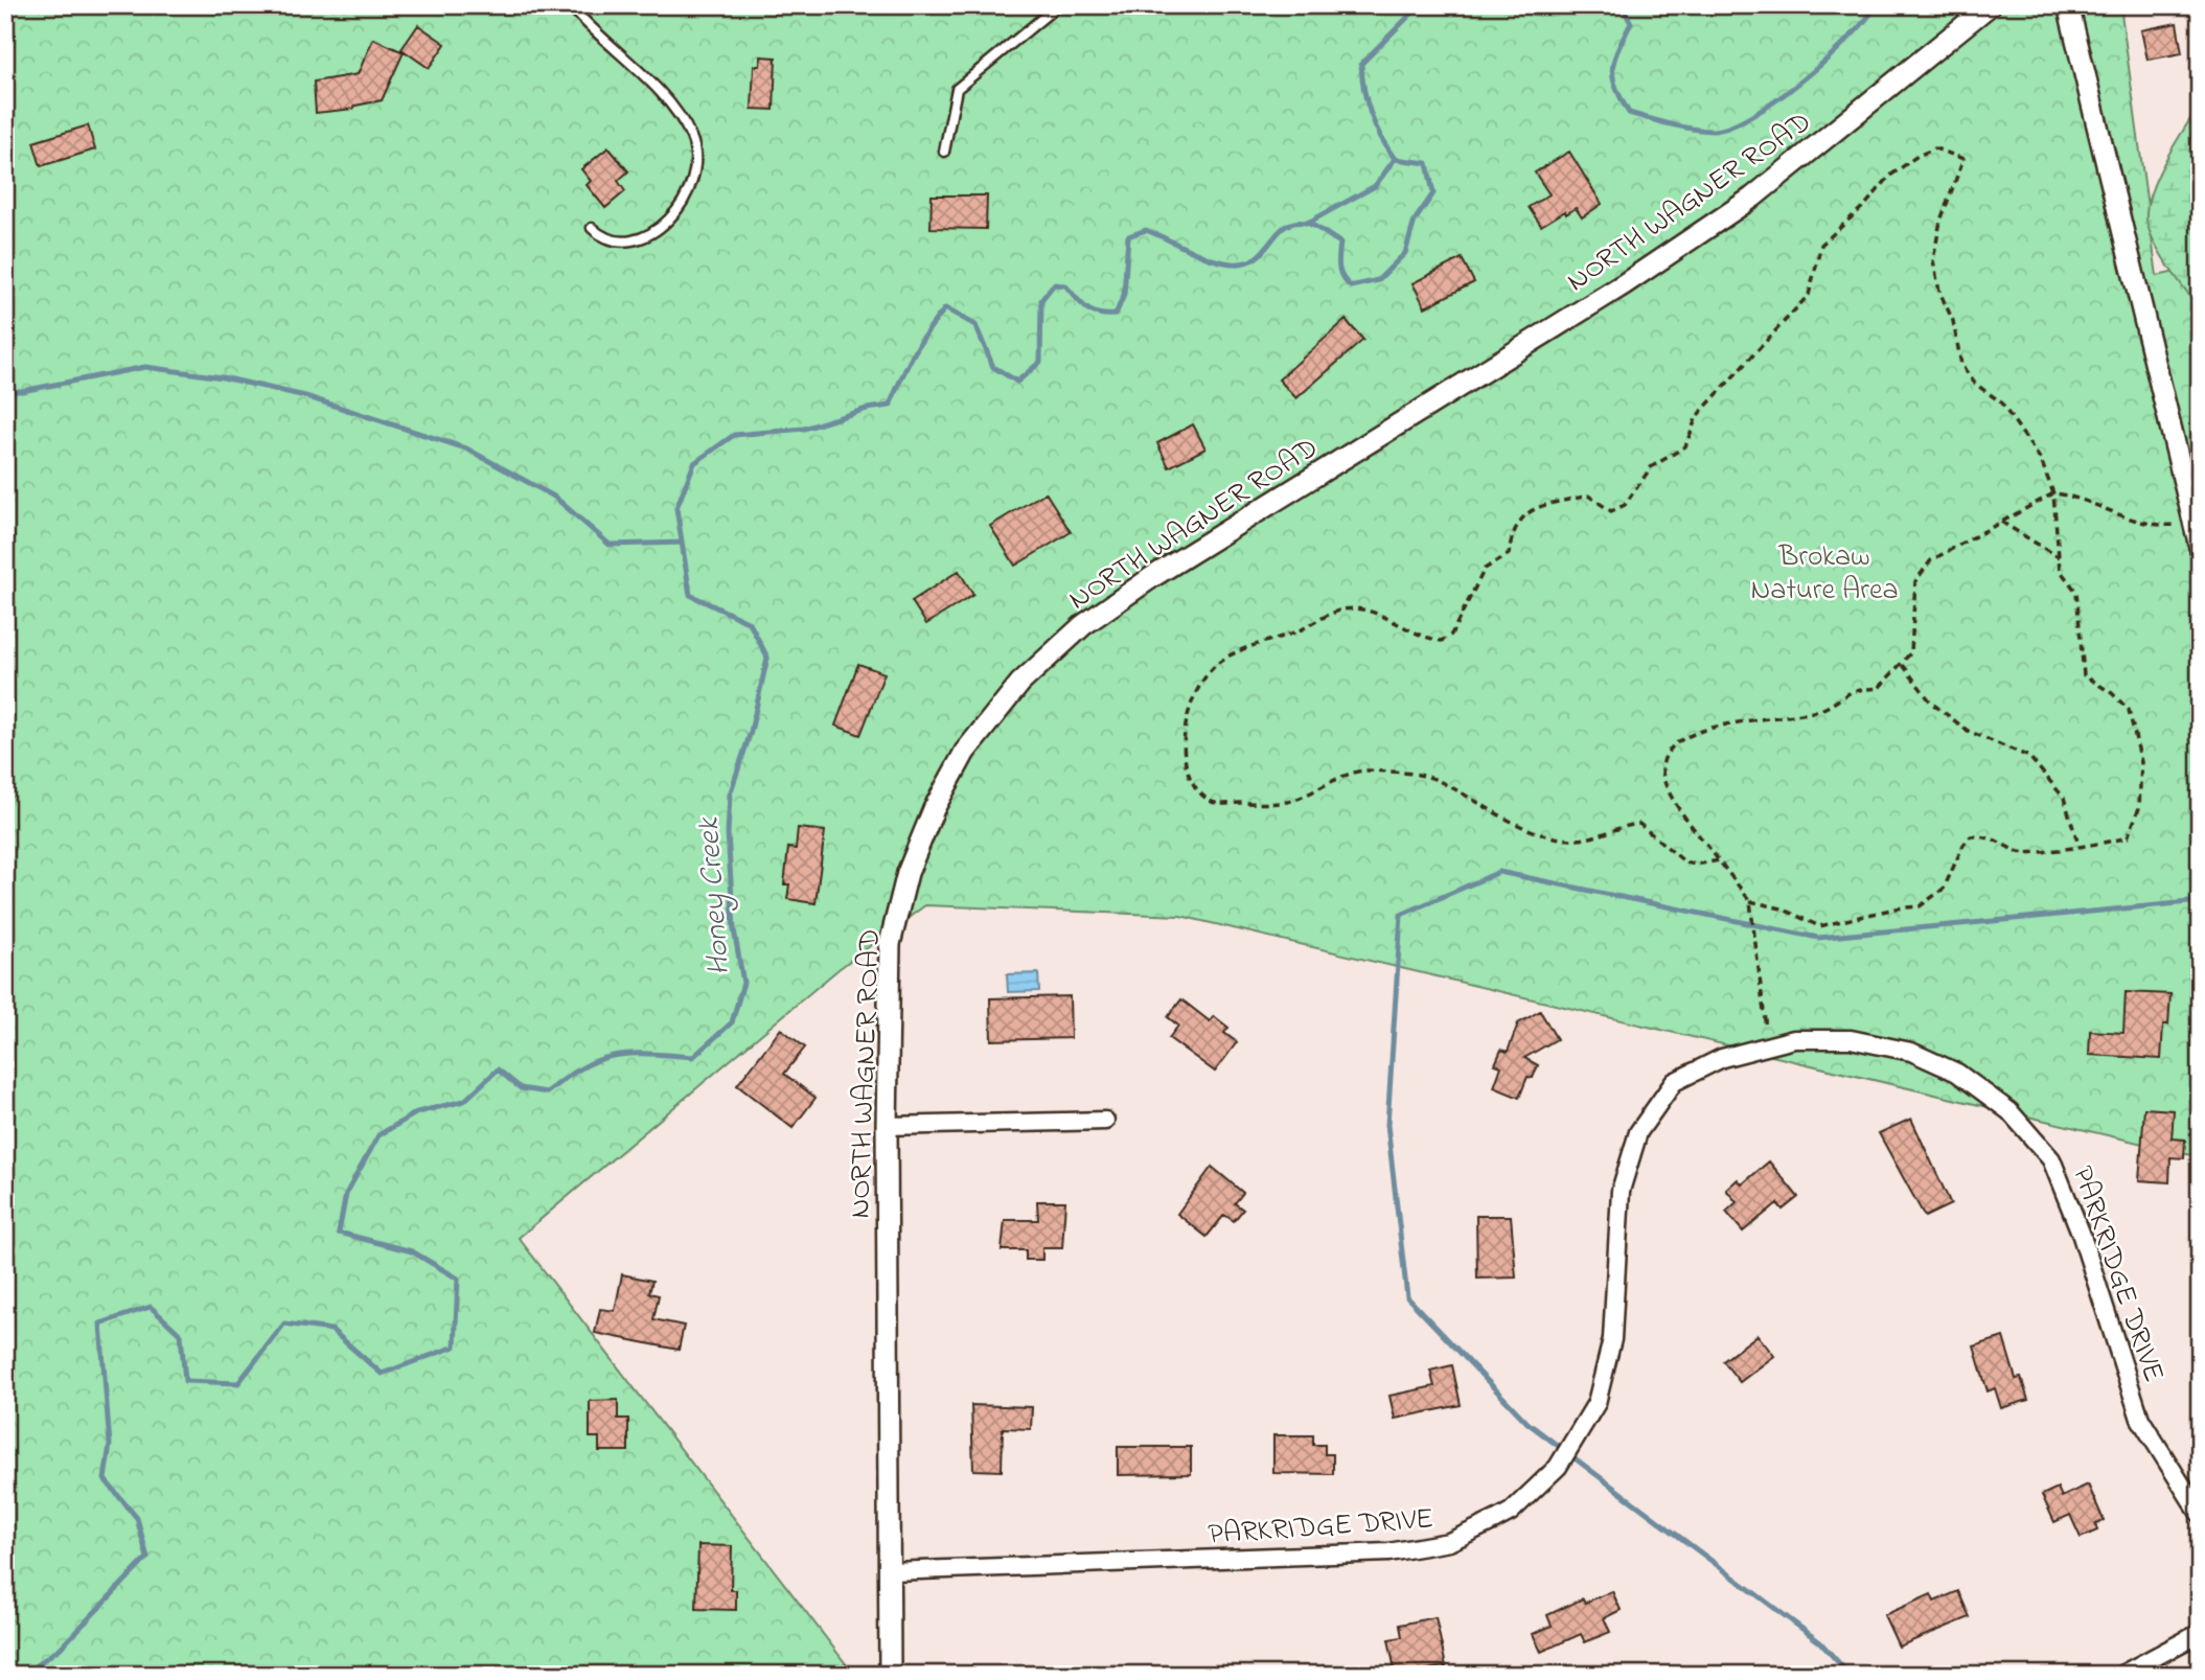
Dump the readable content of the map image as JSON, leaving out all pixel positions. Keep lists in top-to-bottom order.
{
  "streets": {
    "street": ["NORTH WAGNER ROAD", "PARKRIDGE DRIVE"]
  },
  "crossings": [
    ["NORTH WAGNER ROAD", "PARKRIDGE DRIVE"]
  ],
  "water": ["Honey Creek"],
  "parks": ["Brokaw Nature Area"]
}
